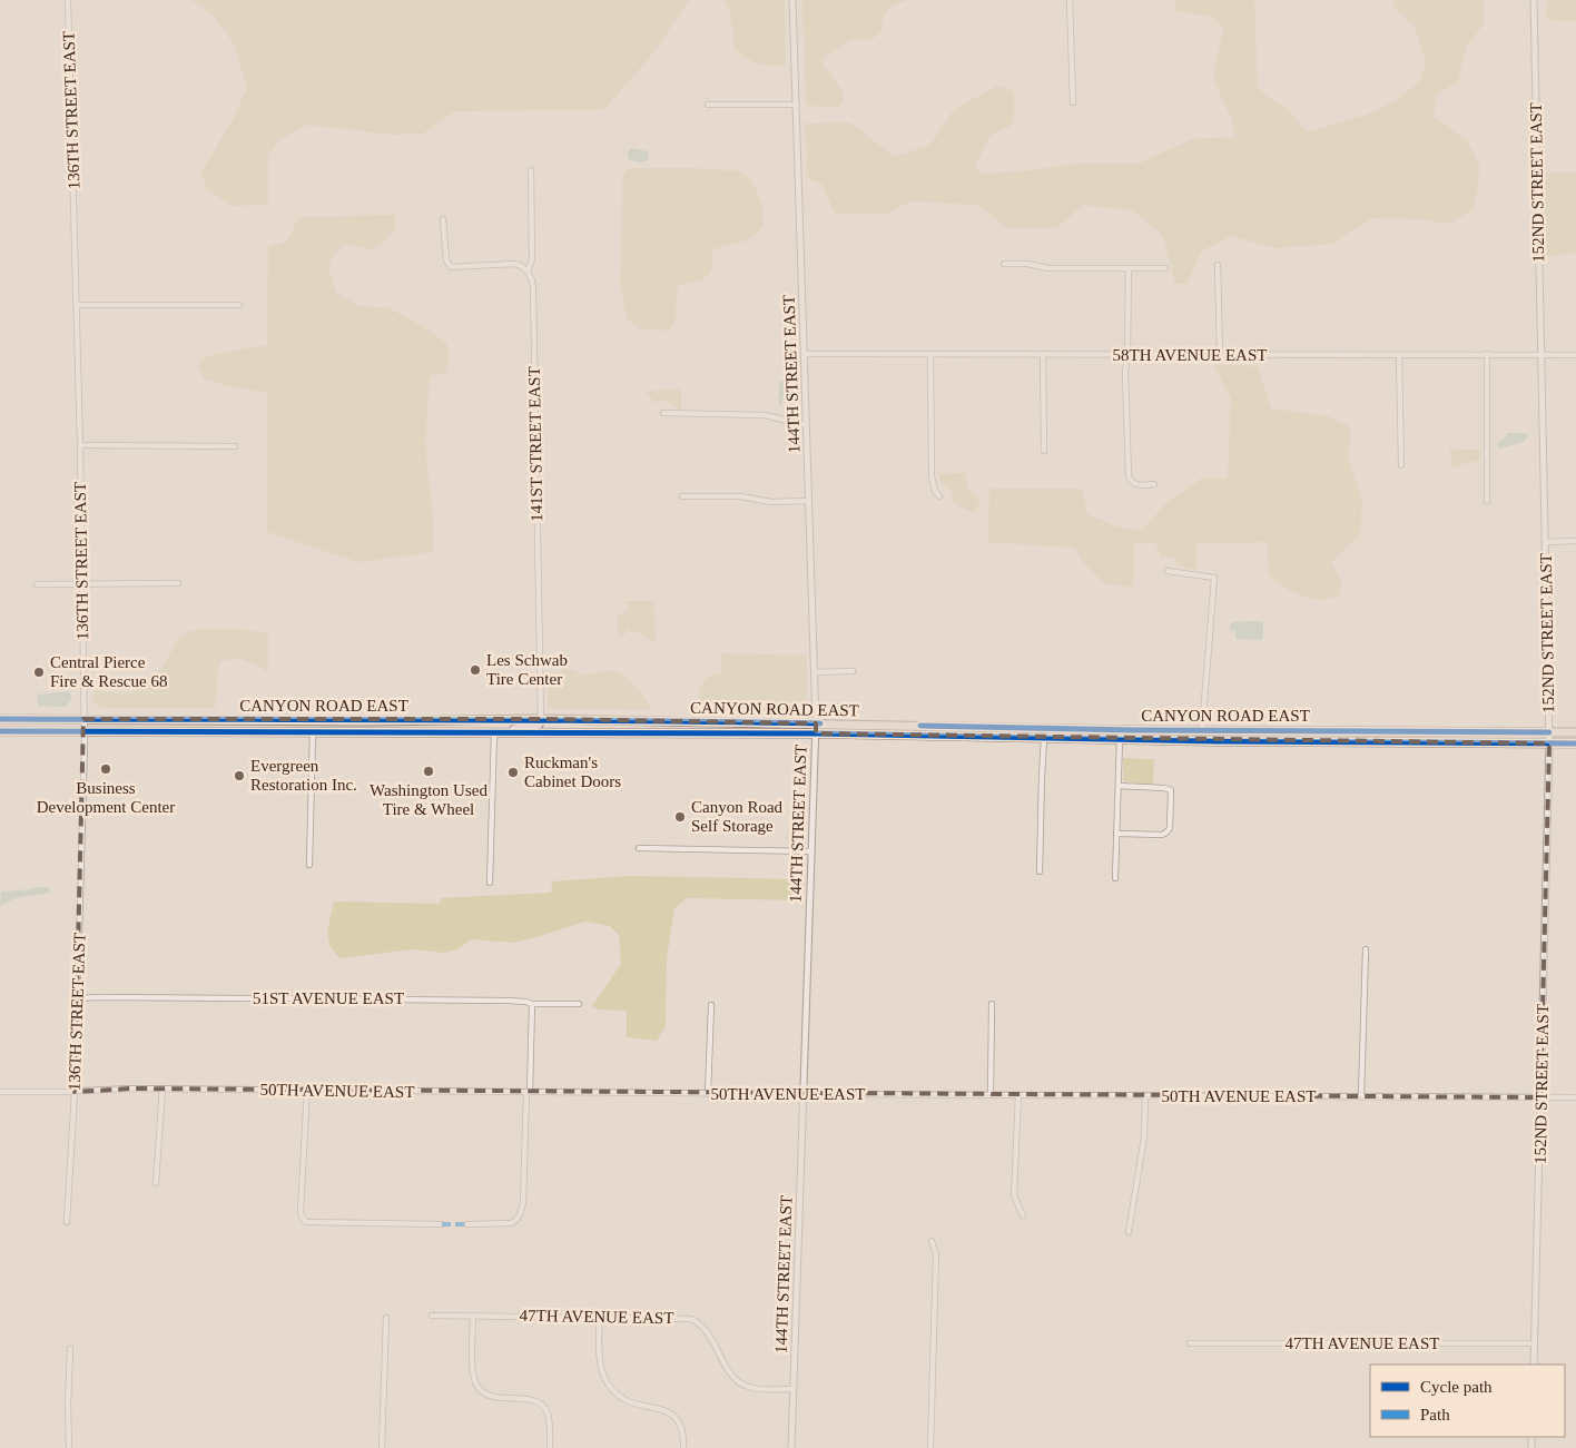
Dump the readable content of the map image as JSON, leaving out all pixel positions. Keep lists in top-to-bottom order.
{
  "streets": {
    "main road": ["CANYON ROAD EAST"],
    "street": [
      "136TH STREET EAST",
      "152ND STREET EAST",
      "58TH AVENUE EAST",
      "144TH STREET EAST",
      "141ST STREET EAST",
      "51ST AVENUE EAST",
      "50TH AVENUE EAST",
      "47TH AVENUE EAST"
    ]
  },
  "crossings": [
    ["136TH STREET EAST", "CANYON ROAD EAST"],
    ["136TH STREET EAST", "51ST AVENUE EAST"],
    ["136TH STREET EAST", "50TH AVENUE EAST"],
    ["152ND STREET EAST", "58TH AVENUE EAST"],
    ["152ND STREET EAST", "CANYON ROAD EAST"],
    ["152ND STREET EAST", "50TH AVENUE EAST"],
    ["152ND STREET EAST", "47TH AVENUE EAST"],
    ["58TH AVENUE EAST", "144TH STREET EAST"],
    ["144TH STREET EAST", "CANYON ROAD EAST"],
    ["144TH STREET EAST", "50TH AVENUE EAST"],
    ["144TH STREET EAST", "47TH AVENUE EAST"],
    ["141ST STREET EAST", "CANYON ROAD EAST"]
  ],
  "places": [
    "Les Schwab Tire Center",
    "Central Pierce Fire & Rescue 68",
    "Business Development Center",
    "Washington Used Tire & Wheel",
    "Ruckman's Cabinet Doors",
    "Evergreen Restoration Inc.",
    "Canyon Road Self Storage"
  ],
  "legend": ["Cycle path", "Path"]
}
